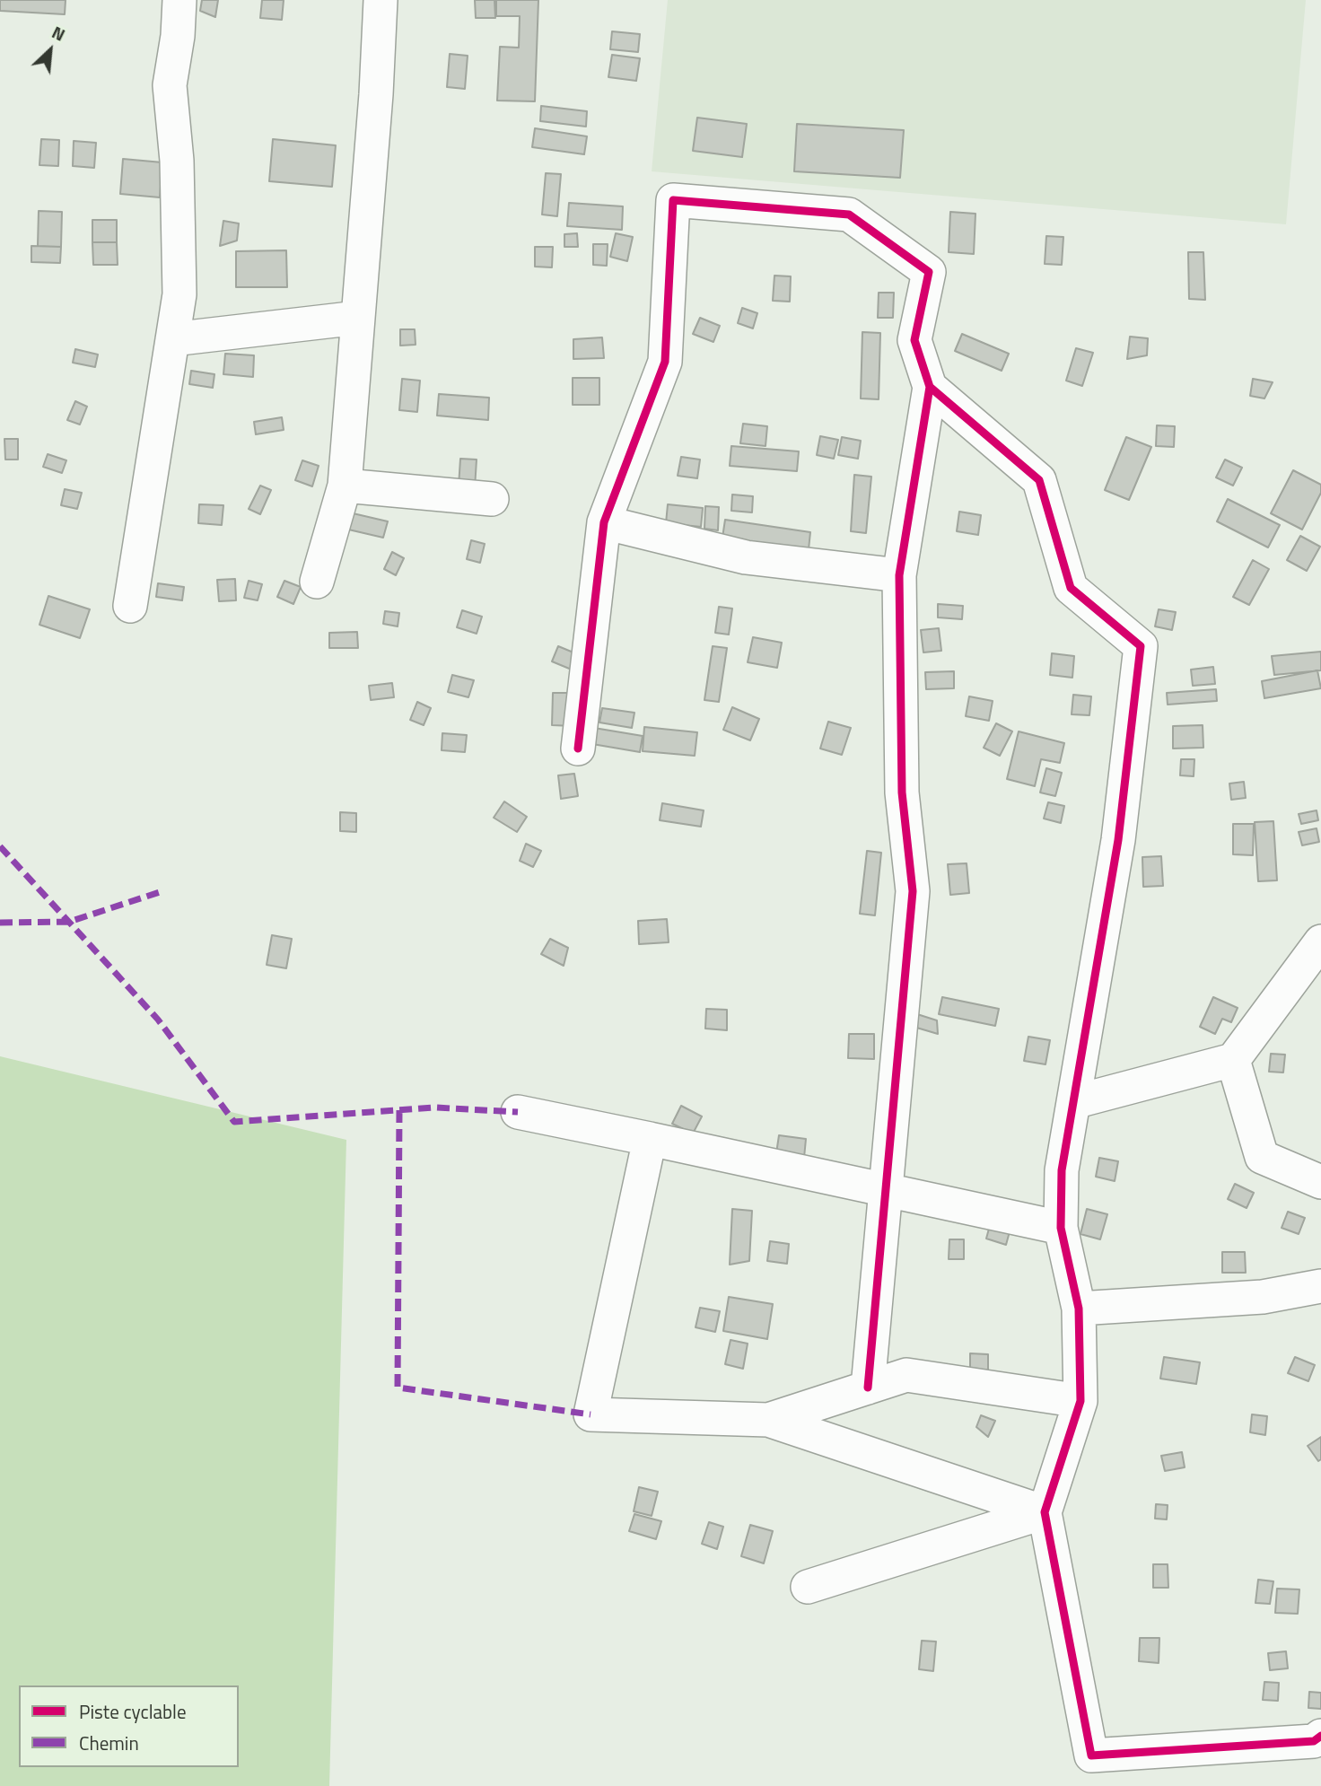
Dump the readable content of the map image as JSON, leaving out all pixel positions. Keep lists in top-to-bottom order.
{
  "legend": ["Piste cyclable", "Chemin"],
  "north": "top right"
}
